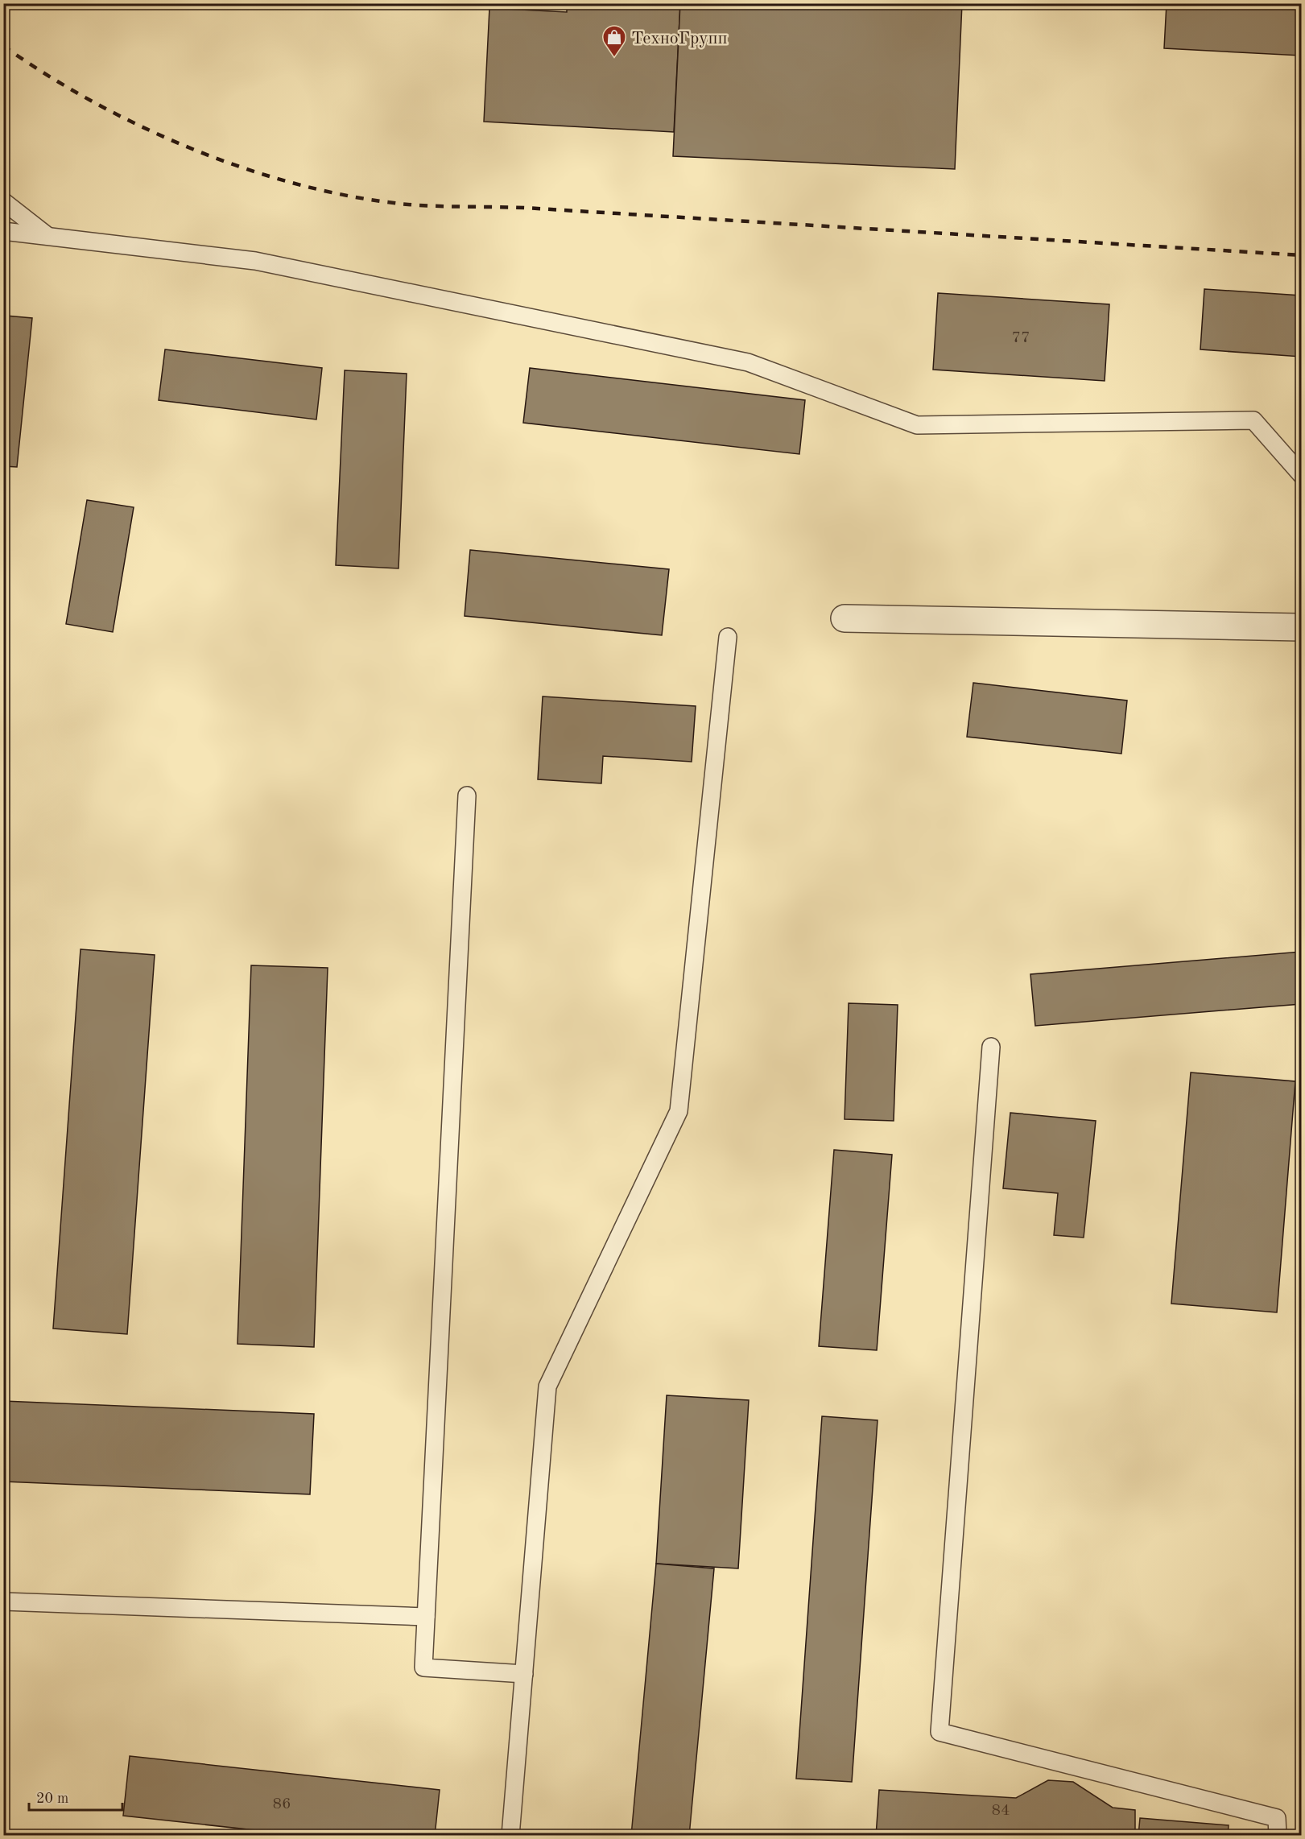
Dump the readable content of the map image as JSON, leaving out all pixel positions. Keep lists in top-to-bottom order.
{
  "places": {
    "shop": ["ТехноГрупп"]
  },
  "house_numbers": ["77", "86", "84"],
  "scale_bar": "20 m"
}
